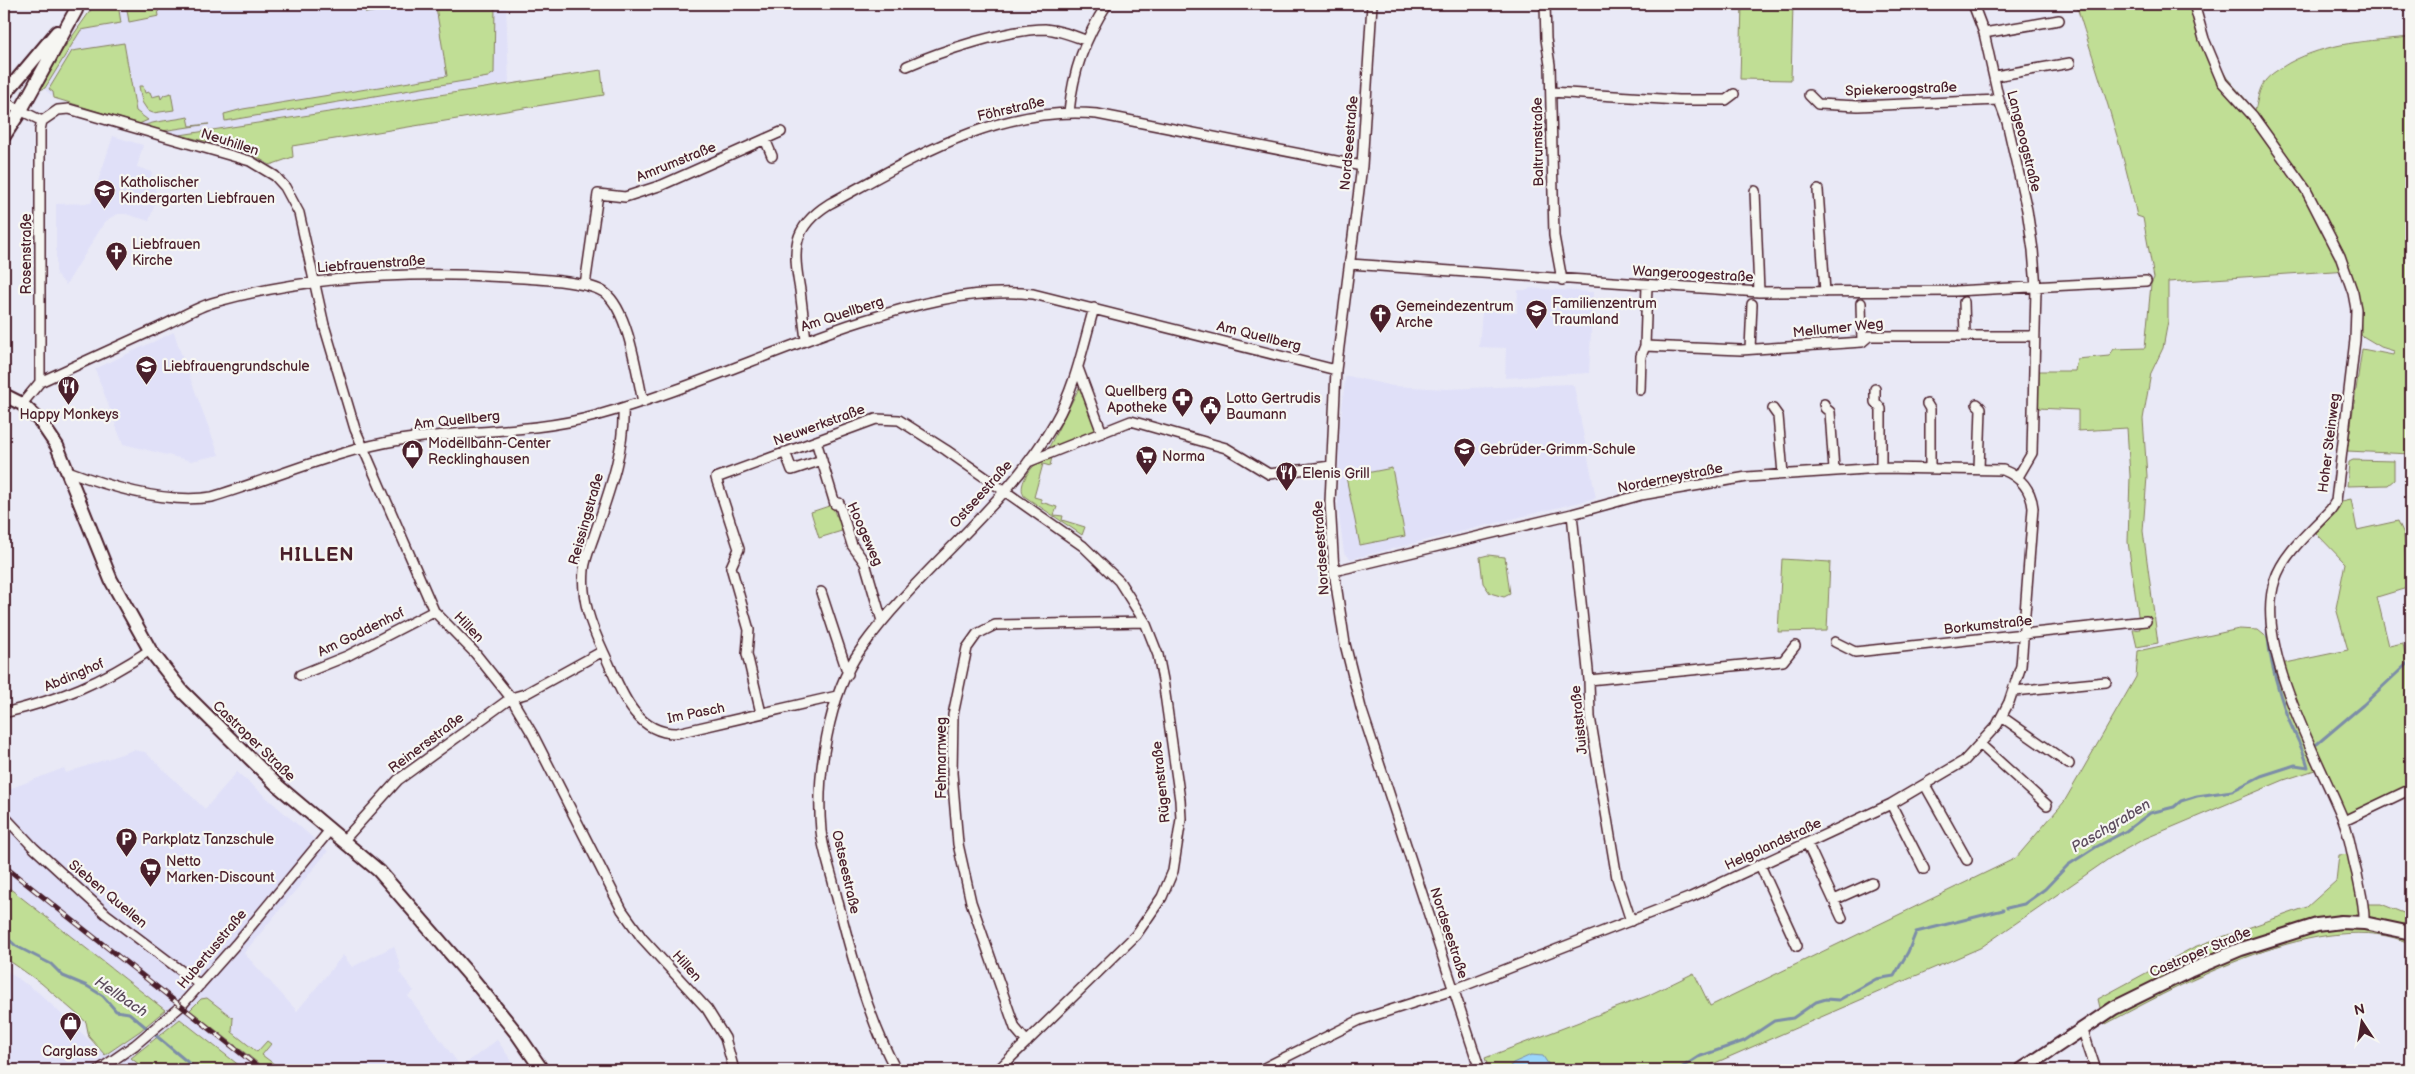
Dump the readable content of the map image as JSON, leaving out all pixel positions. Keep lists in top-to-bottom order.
{
  "streets": {
    "main road": ["Castroper Straße"],
    "street": [
      "Spiekeroogstraße",
      "Föhrstraße",
      "Langeoogstraße",
      "Neuhillen",
      "Baltrumstraße",
      "Nordseestraße",
      "Amrumstraße",
      "Rosenstraße",
      "Liebfrauenstraße",
      "Wangeroogestraße",
      "Am Quellberg",
      "Mellumer Weg",
      "Neuwerkstraße",
      "Hoher Steinweg",
      "Norderneystraße",
      "Ostseestraße",
      "Reissingstraße",
      "Hoogeweg",
      "Borkumstraße",
      "Hillen",
      "Am Goddenhof",
      "Abdinghof",
      "Im Pasch",
      "Juiststraße",
      "Reinersstraße",
      "Fehmarnweg",
      "Rügenstraße",
      "Helgolandstraße",
      "Sieben Quellen",
      "Hubertusstraße"
    ]
  },
  "crossings": [
    ["Spiekeroogstraße", "Langeoogstraße"],
    ["Föhrstraße", "Nordseestraße"],
    ["Föhrstraße", "Am Quellberg"],
    ["Langeoogstraße", "Wangeroogestraße"],
    ["Neuhillen", "Rosenstraße"],
    ["Neuhillen", "Liebfrauenstraße"],
    ["Neuhillen", "Am Quellberg"],
    ["Neuhillen", "Hillen"],
    ["Baltrumstraße", "Wangeroogestraße"],
    ["Nordseestraße", "Wangeroogestraße"],
    ["Nordseestraße", "Am Quellberg"],
    ["Nordseestraße", "Norderneystraße"],
    ["Nordseestraße", "Helgolandstraße"],
    ["Amrumstraße", "Liebfrauenstraße"],
    ["Rosenstraße", "Liebfrauenstraße"],
    ["Liebfrauenstraße", "Am Quellberg"],
    ["Am Quellberg", "Ostseestraße"],
    ["Am Quellberg", "Reissingstraße"],
    ["Am Quellberg", "Hillen"],
    ["Neuwerkstraße", "Ostseestraße"],
    ["Neuwerkstraße", "Hoogeweg"],
    ["Neuwerkstraße", "Im Pasch"],
    ["Neuwerkstraße", "Rügenstraße"],
    ["Hoher Steinweg", "Castroper Straße"],
    ["Norderneystraße", "Juiststraße"],
    ["Ostseestraße", "Hoogeweg"],
    ["Ostseestraße", "Im Pasch"],
    ["Ostseestraße", "Rügenstraße"],
    ["Reissingstraße", "Im Pasch"],
    ["Borkumstraße", "Helgolandstraße"],
    ["Hillen", "Am Goddenhof"],
    ["Hillen", "Reinersstraße"],
    ["Abdinghof", "Castroper Straße"],
    ["Juiststraße", "Helgolandstraße"],
    ["Castroper Straße", "Reinersstraße"],
    ["Castroper Straße", "Hubertusstraße"],
    ["Fehmarnweg", "Rügenstraße"],
    ["Sieben Quellen", "Hubertusstraße"]
  ],
  "districts": ["HILLEN"],
  "water": ["Paschgraben", "Hellbach"],
  "places": {
    "school or university": [
      "Katholischer Kindergarten Liebfrauen",
      "Familienzentrum Traumland",
      "Liebfrauengrundschule",
      "Gebrüder-Grimm-Schule"
    ],
    "church": ["Liebfrauen Kirche", "Gemeindezentrum Arche"],
    "restaurant": ["Happy Monkeys", "Elenis Grill"],
    "pharmacy": ["Quellberg Apotheke"],
    "public building": ["Lotto Gertrudis Baumann"],
    "shop": ["Modellbahn-Center Recklinghausen", "Carglass"],
    "supermarket": ["Norma", "Netto Marken-Discount"],
    "parking": ["Parkplatz Tanzschule"]
  },
  "north": "top"
}
